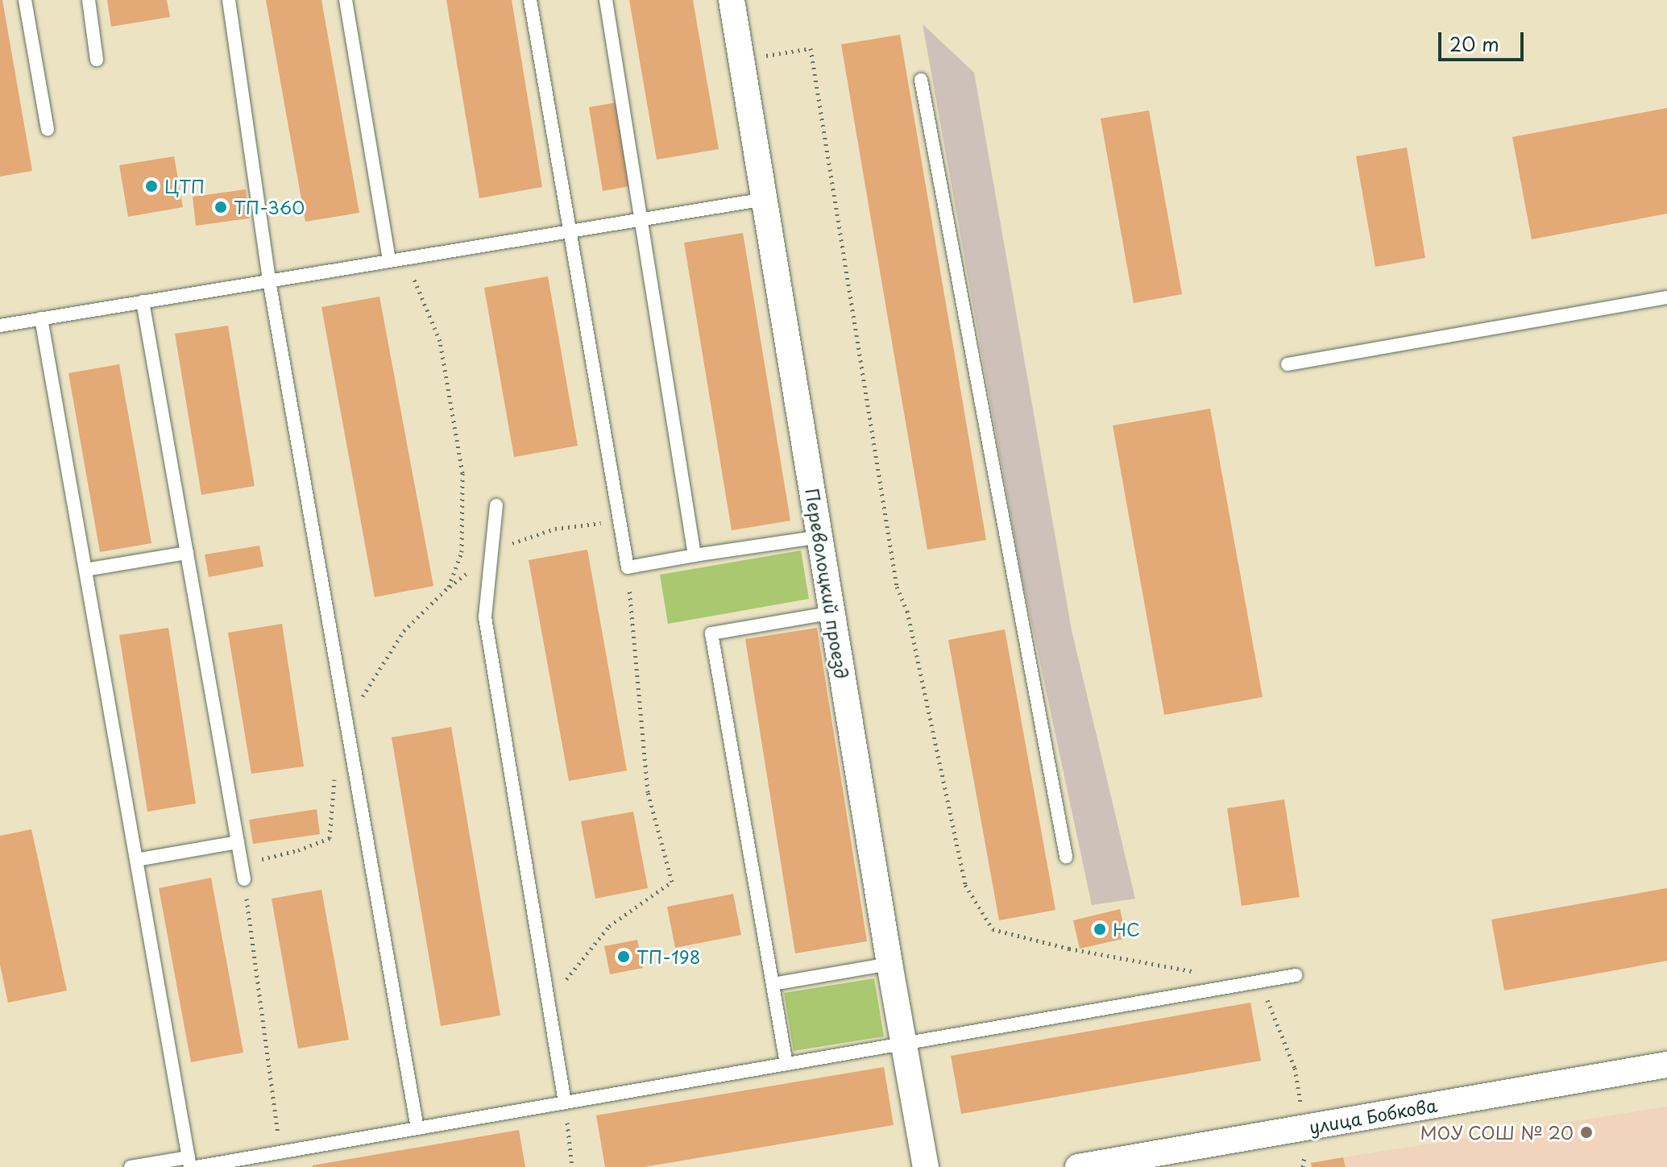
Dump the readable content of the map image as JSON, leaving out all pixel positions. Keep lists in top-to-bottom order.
{
  "streets": {
    "street": ["Переволоцкий проезд", "улица Бобкова"]
  },
  "places": [
    "ЦТП",
    "ТП-360",
    "НС",
    "ТП-198",
    "МОУ СОШ № 20"
  ],
  "scale_bar": "20 m"
}
